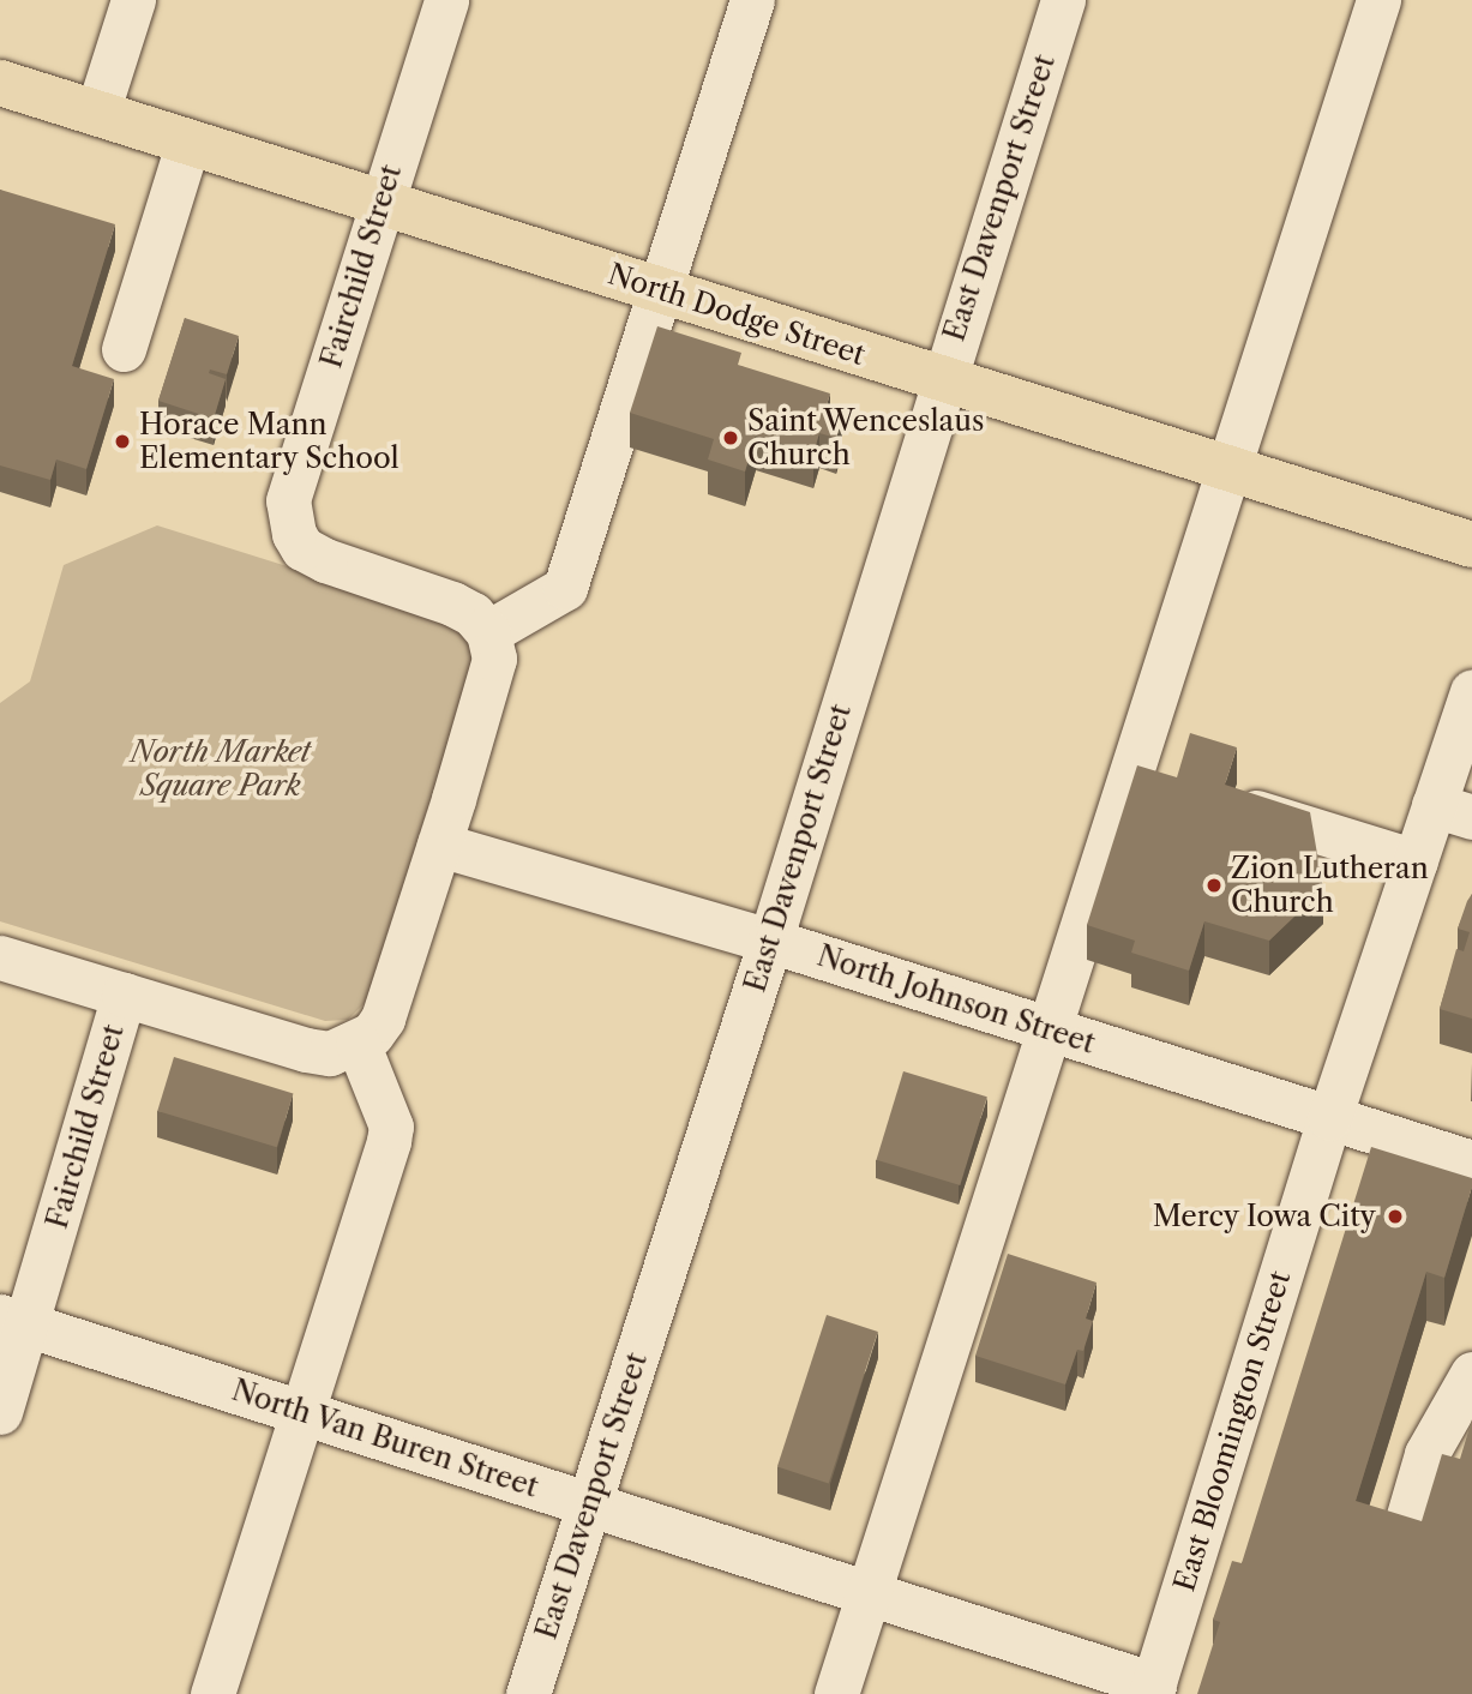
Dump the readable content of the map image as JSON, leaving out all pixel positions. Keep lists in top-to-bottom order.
{
  "streets": {
    "main road": ["North Dodge Street"],
    "street": [
      "East Davenport Street",
      "Fairchild Street",
      "North Johnson Street",
      "East Bloomington Street",
      "North Van Buren Street"
    ]
  },
  "crossings": [
    ["East Davenport Street", "North Dodge Street"],
    ["East Davenport Street", "North Johnson Street"],
    ["East Davenport Street", "North Van Buren Street"],
    ["Fairchild Street", "North Dodge Street"],
    ["Fairchild Street", "North Van Buren Street"],
    ["North Johnson Street", "East Bloomington Street"],
    ["East Bloomington Street", "North Van Buren Street"]
  ],
  "parks": ["North Market Square Park"],
  "places": [
    "Saint Wenceslaus Church",
    "Horace Mann Elementary School",
    "Zion Lutheran Church",
    "Mercy Iowa City"
  ]
}
